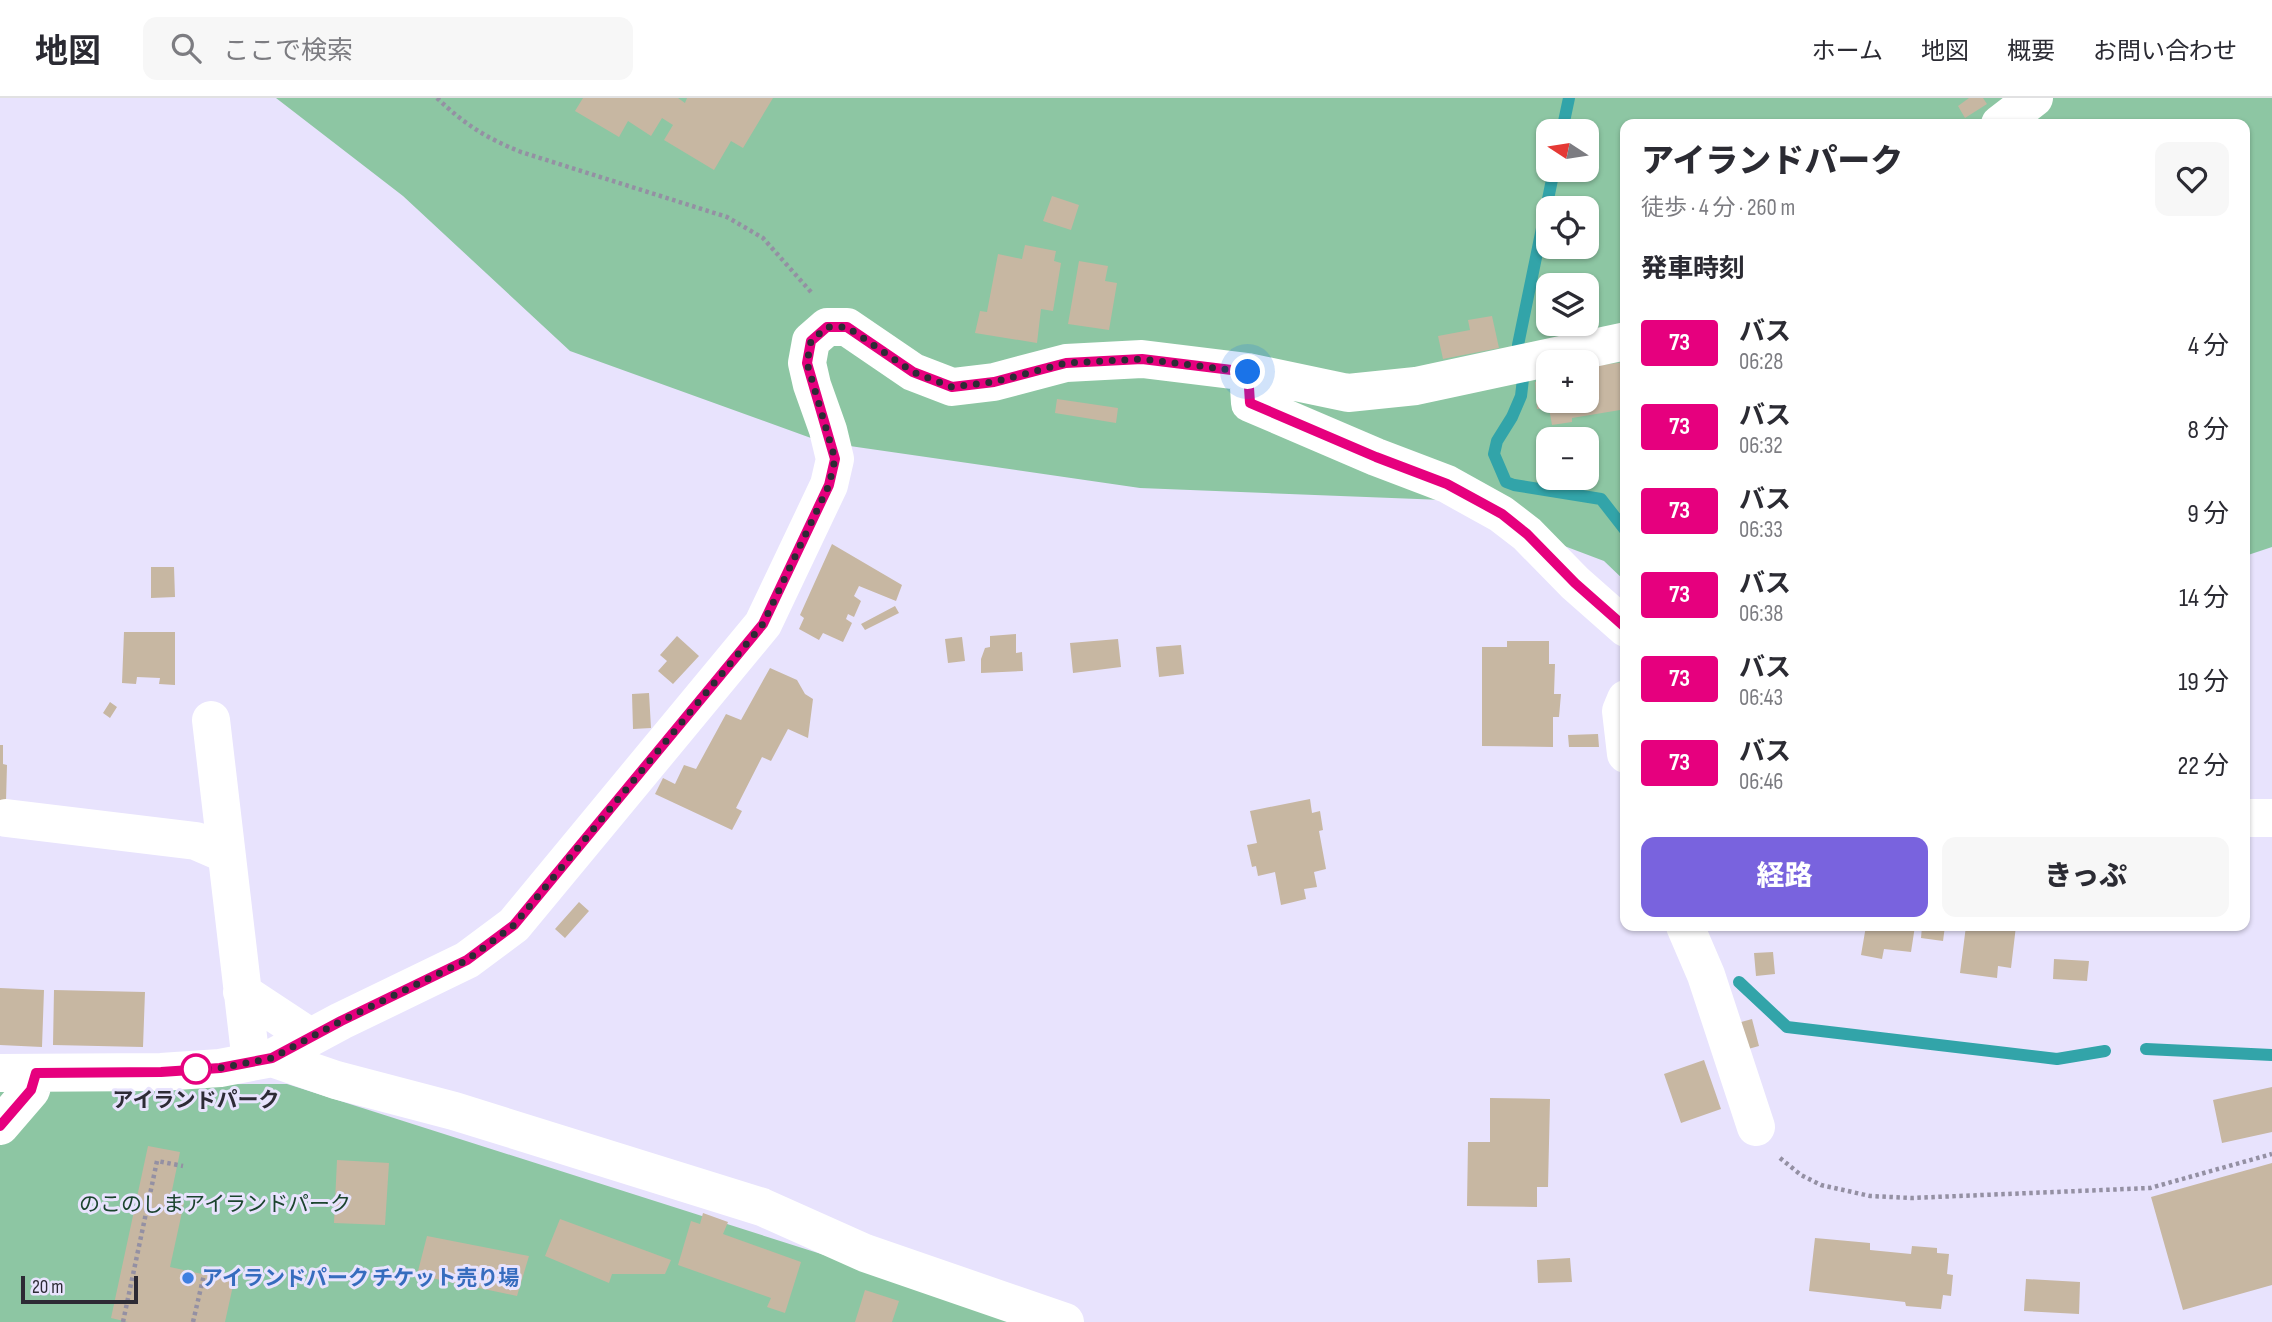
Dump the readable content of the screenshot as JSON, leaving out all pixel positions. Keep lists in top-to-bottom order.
{
  "parks": ["のこのしまアイランドパーク"],
  "places": ["アイランドパーク", "アイランドパーク チケット売り場"],
  "lines": ["bus line 73"],
  "scale_bar": "20 m",
  "north": "left",
  "page": {
    "header": "地図",
    "search": "ここで検索",
    "nav": [
      "ホーム",
      "地図",
      "概要",
      "お問い合わせ"
    ],
    "map_buttons": ["+", "−"],
    "heading": [
      ["アイランドパーク", "徒歩 · 4 分 · 260 m"],
      "発車時刻"
    ],
    "list": [
      {
        "mark": "73",
        "name": "バス",
        "note": "06:28",
        "value": "4 分"
      },
      {
        "mark": "73",
        "name": "バス",
        "note": "06:32",
        "value": "8 分"
      },
      {
        "mark": "73",
        "name": "バス",
        "note": "06:33",
        "value": "9 分"
      },
      {
        "mark": "73",
        "name": "バス",
        "note": "06:38",
        "value": "14 分"
      },
      {
        "mark": "73",
        "name": "バス",
        "note": "06:43",
        "value": "19 分"
      },
      {
        "mark": "73",
        "name": "バス",
        "note": "06:46",
        "value": "22 分"
      }
    ],
    "buttons": ["経路", "きっぷ"],
    "scale": "20 m"
  }
}
